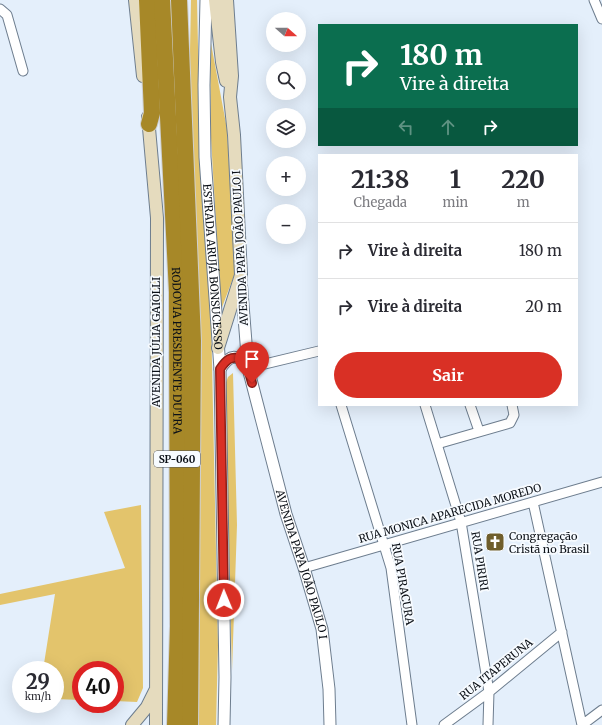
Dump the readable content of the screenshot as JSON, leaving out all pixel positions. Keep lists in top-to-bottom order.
{
  "streets": {
    "highway": ["RODOVIA PRESIDENTE DUTRA", "SP-060"],
    "main road": ["AVENIDA PAPA JOÃO PAULO I", "AVENIDA JÚLIA GAIOLLI"],
    "street": [
      "ESTRADA ARUJÁ BONSUCESSO",
      "RUA MONICA APARECIDA MOREDO",
      "RUA PIRIRI",
      "RUA PIRACURA",
      "RUA ITAPERUNA"
    ]
  },
  "crossings": [
    ["AVENIDA PAPA JOÃO PAULO I", "RUA MONICA APARECIDA MOREDO"],
    ["RUA MONICA APARECIDA MOREDO", "RUA PIRIRI"],
    ["RUA MONICA APARECIDA MOREDO", "RUA PIRACURA"],
    ["RUA PIRIRI", "RUA ITAPERUNA"]
  ],
  "places": {
    "church": ["Congregação Cristã no Brasil"]
  },
  "north": "right",
  "page": {
    "map_buttons": ["+", "−"],
    "turn": ["180 m", "Vire à direita"],
    "eta": [
      "21:38",
      "Chegada",
      "1",
      "min",
      "220",
      "m"
    ],
    "list": [
      {
        "name": "Vire à direita",
        "value": "180 m"
      },
      {
        "name": "Vire à direita",
        "value": "20 m"
      }
    ],
    "buttons": "Sair",
    "speed": "29 km/h",
    "limit": "40"
  }
}
